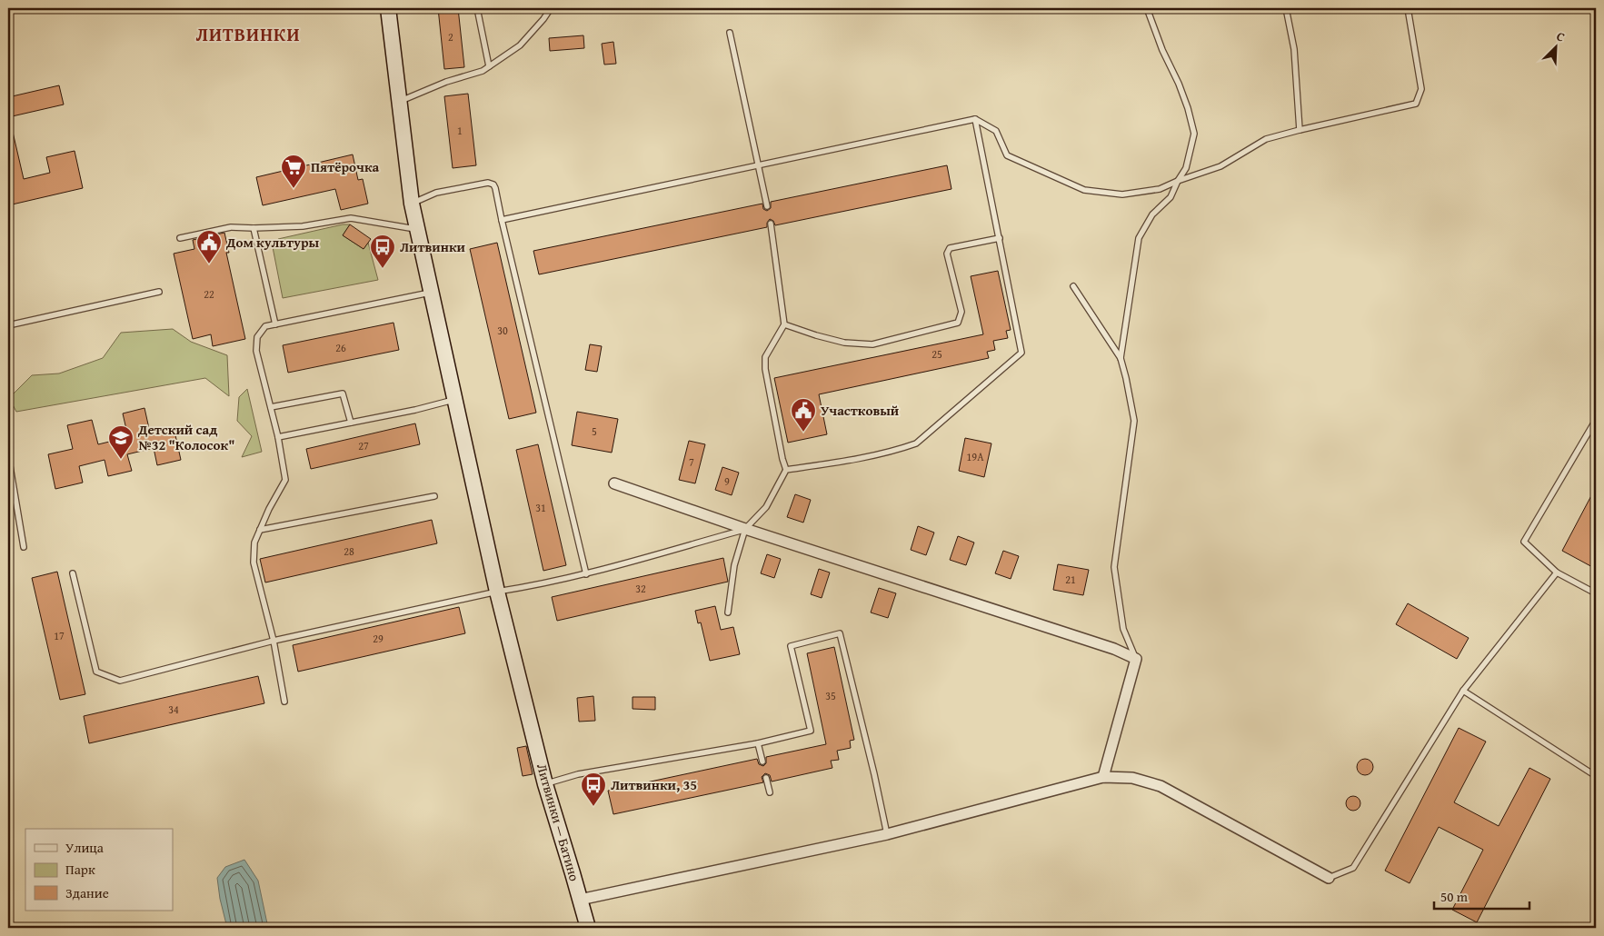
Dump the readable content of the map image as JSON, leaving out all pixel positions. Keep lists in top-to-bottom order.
{
  "streets": {
    "street": ["Литвинки — Батино"]
  },
  "districts": ["ЛИТВИНКИ"],
  "places": {
    "supermarket": ["Пятёрочка"],
    "public building": ["Дом культуры", "Участковый"],
    "bus stop": ["Литвинки", "Литвинки, 35"],
    "school or university": ["Детский сад №32 \"Колосок\""]
  },
  "house_numbers": [
    "2",
    "1",
    "22",
    "30",
    "26",
    "25",
    "5",
    "27",
    "19А",
    "7",
    "9",
    "31",
    "28",
    "21",
    "32",
    "17",
    "29",
    "35",
    "34"
  ],
  "legend": ["Улица", "Парк", "Здание"],
  "scale_bar": "50 m",
  "north": "top right"
}
